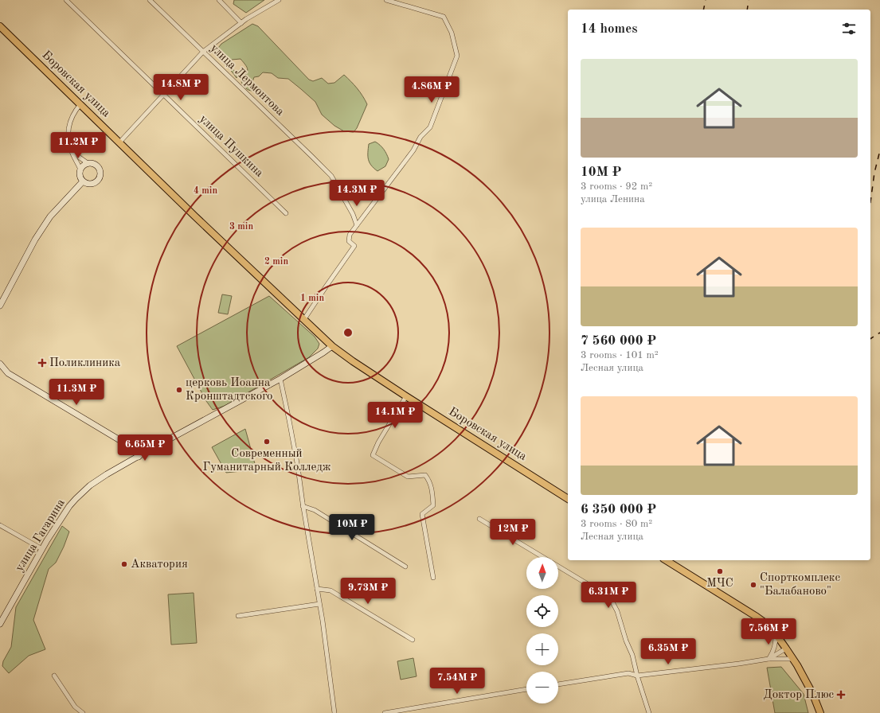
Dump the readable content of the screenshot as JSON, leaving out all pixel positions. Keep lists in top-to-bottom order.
{
  "streets": {
    "main road": ["Боровская улица"],
    "street": ["улица Лермонтова", "улица Пушкина", "улица Гагарина"]
  },
  "crossings": [
    ["Боровская улица", "улица Гагарина"]
  ],
  "places": {
    "health": ["Поликлиника", "Доктор Плюс"],
    "other": [
      "церковь Иоанна Кронштадтского",
      "Современный Гуманитарный Колледж",
      "Акватория",
      "МЧС",
      "Спорткомплекс \"Балабаново\""
    ]
  },
  "north": "top",
  "page": {
    "heading": "14 homes",
    "list": [
      {
        "name": "10M ₽",
        "note": "3 rooms · 92 m² · улица Ленина"
      },
      {
        "name": "7 560 000 ₽",
        "note": "3 rooms · 101 m² · Лесная улица"
      },
      {
        "name": "6 350 000 ₽",
        "note": "3 rooms · 80 m² · Лесная улица"
      }
    ],
    "price": [
      "14.8M ₽",
      "4.86M ₽",
      "11.2M ₽",
      "14.3M ₽",
      "11.3M ₽",
      "14.1M ₽",
      "6.65M ₽",
      "10M ₽",
      "12M ₽",
      "9.73M ₽",
      "6.31M ₽",
      "7.56M ₽",
      "6.35M ₽",
      "7.54M ₽"
    ],
    "map_buttons": ["+", "−"]
  },
  "rings": [
    "4 min",
    "3 min",
    "2 min",
    "1 min"
  ]
}
